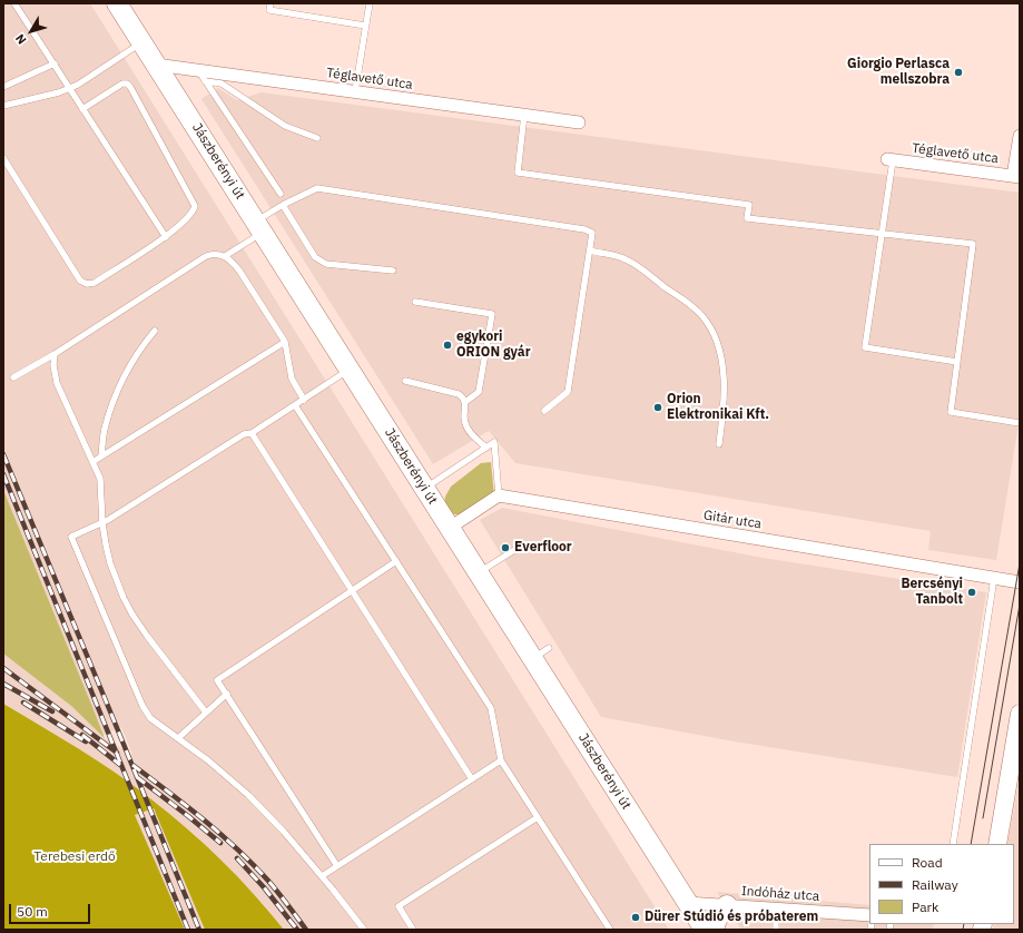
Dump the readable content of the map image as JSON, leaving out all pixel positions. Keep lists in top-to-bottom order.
{
  "streets": {
    "main road": ["Jászberényi út"],
    "street": ["Téglavető utca", "Gitár utca", "Indóház utca"]
  },
  "crossings": [
    ["Téglavető utca", "Jászberényi út"],
    ["Jászberényi út", "Indóház utca"]
  ],
  "parks": ["Terebesi erdő"],
  "places": [
    "Giorgio Perlasca mellszobra",
    "egykori ORION gyár",
    "Orion Elektronikai Kft.",
    "Everfloor",
    "Bercsényi Tanbolt",
    "Dürer Stúdió és próbaterem"
  ],
  "legend": ["Road", "Railway", "Park"],
  "scale_bar": "50 m",
  "north": "bottom left"
}
